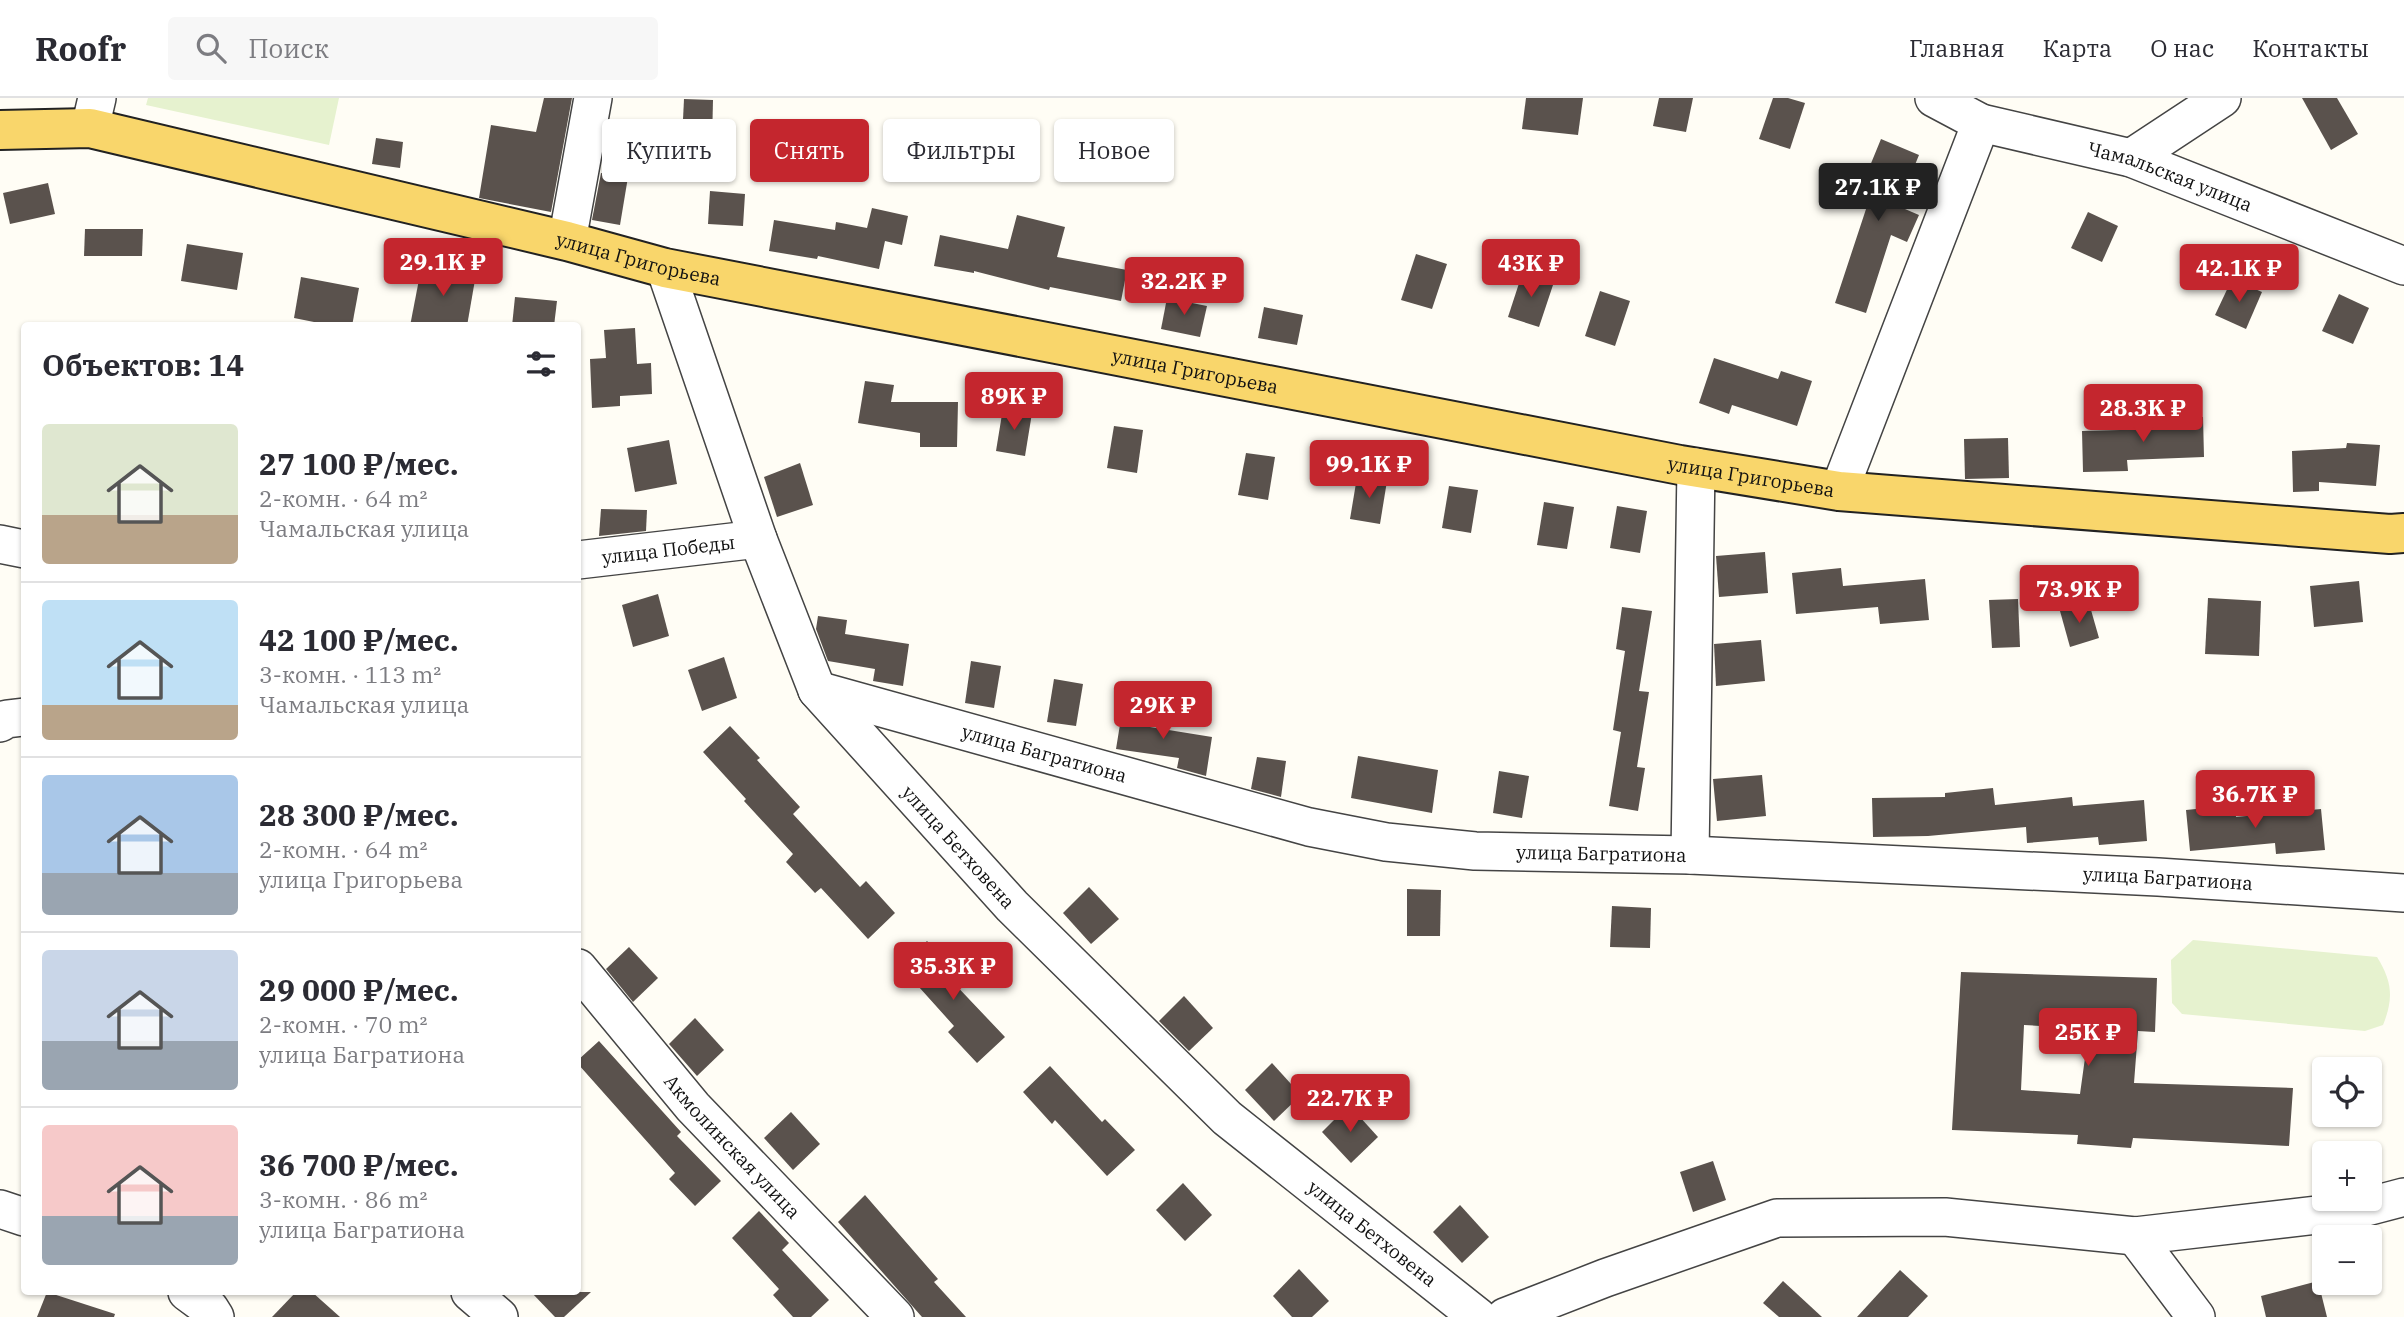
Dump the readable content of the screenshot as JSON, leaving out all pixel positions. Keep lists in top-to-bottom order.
{
  "streets": {
    "main road": ["улица Григорьева"],
    "street": [
      "Чамальская улица",
      "улица Победы",
      "улица Багратиона",
      "улица Бетховена",
      "Акмолинская улица"
    ]
  },
  "crossings": [
    ["улица Григорьева", "улица Бетховена"],
    ["улица Победы", "улица Бетховена"],
    ["улица Багратиона", "улица Бетховена"]
  ],
  "page": {
    "header": "Roofr",
    "search": "Поиск",
    "nav": [
      "Главная",
      "Карта",
      "О нас",
      "Контакты"
    ],
    "chip": [
      "Купить",
      "Снять",
      "Фильтры",
      "Новое"
    ],
    "price": [
      "27.1K ₽",
      "29.1K ₽",
      "43K ₽",
      "42.1K ₽",
      "32.2K ₽",
      "89K ₽",
      "28.3K ₽",
      "99.1K ₽",
      "73.9K ₽",
      "29K ₽",
      "36.7K ₽",
      "35.3K ₽",
      "25K ₽",
      "22.7K ₽"
    ],
    "heading": "Объектов: 14",
    "list": [
      {
        "name": "27 100 ₽/мес.",
        "note": "2-комн. · 64 m² · Чамальская улица"
      },
      {
        "name": "42 100 ₽/мес.",
        "note": "3-комн. · 113 m² · Чамальская улица"
      },
      {
        "name": "28 300 ₽/мес.",
        "note": "2-комн. · 64 m² · улица Григорьева"
      },
      {
        "name": "29 000 ₽/мес.",
        "note": "2-комн. · 70 m² · улица Багратиона"
      },
      {
        "name": "36 700 ₽/мес.",
        "note": "3-комн. · 86 m² · улица Багратиона"
      }
    ],
    "map_buttons": ["+", "−"]
  }
}
